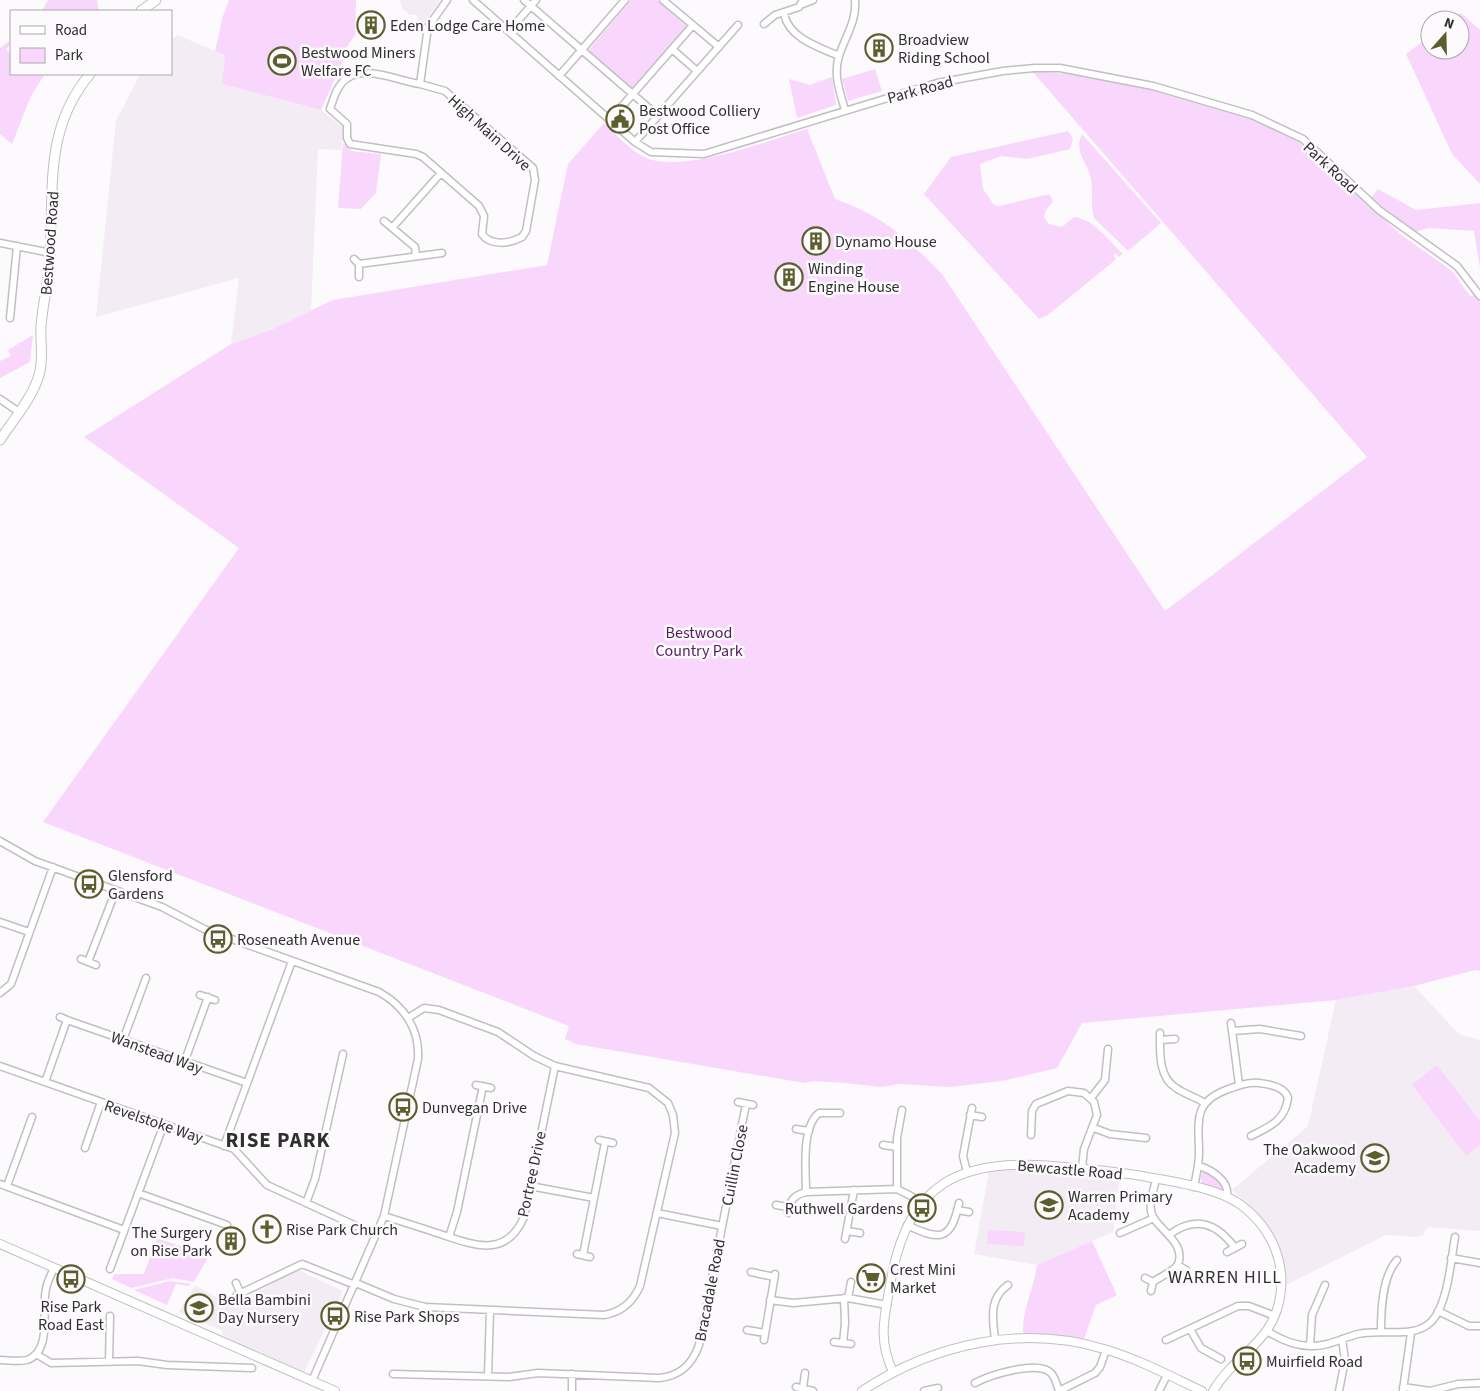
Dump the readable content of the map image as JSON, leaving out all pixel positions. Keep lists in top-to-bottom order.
{
  "streets": {
    "main road": ["Bestwood Road"],
    "street": [
      "Park Road",
      "High Main Drive",
      "Wanstead Way",
      "Revelstoke Way",
      "Cuillin Close",
      "Bewcastle Road",
      "Portree Drive",
      "Bracadale Road"
    ]
  },
  "crossings": [
    ["Cuillin Close", "Bracadale Road"]
  ],
  "districts": ["RISE PARK", "WARREN HILL"],
  "parks": ["Bestwood Country Park"],
  "places": {
    "building": [
      "Eden Lodge Care Home",
      "Broadview Riding School",
      "Dynamo House",
      "Winding Engine House",
      "The Surgery on Rise Park"
    ],
    "sports": ["Bestwood Miners Welfare FC"],
    "public building": ["Bestwood Colliery Post Office"],
    "bus stop": [
      "Glensford Gardens",
      "Roseneath Avenue",
      "Dunvegan Drive",
      "Ruthwell Gardens",
      "Rise Park Road East",
      "Rise Park Shops",
      "Muirfield Road"
    ],
    "school or university": ["The Oakwood Academy", "Warren Primary Academy", "Bella Bambini Day Nursery"],
    "church": ["Rise Park Church"],
    "supermarket": ["Crest Mini Market"]
  },
  "legend": ["Road", "Park"],
  "north": "top"
}
